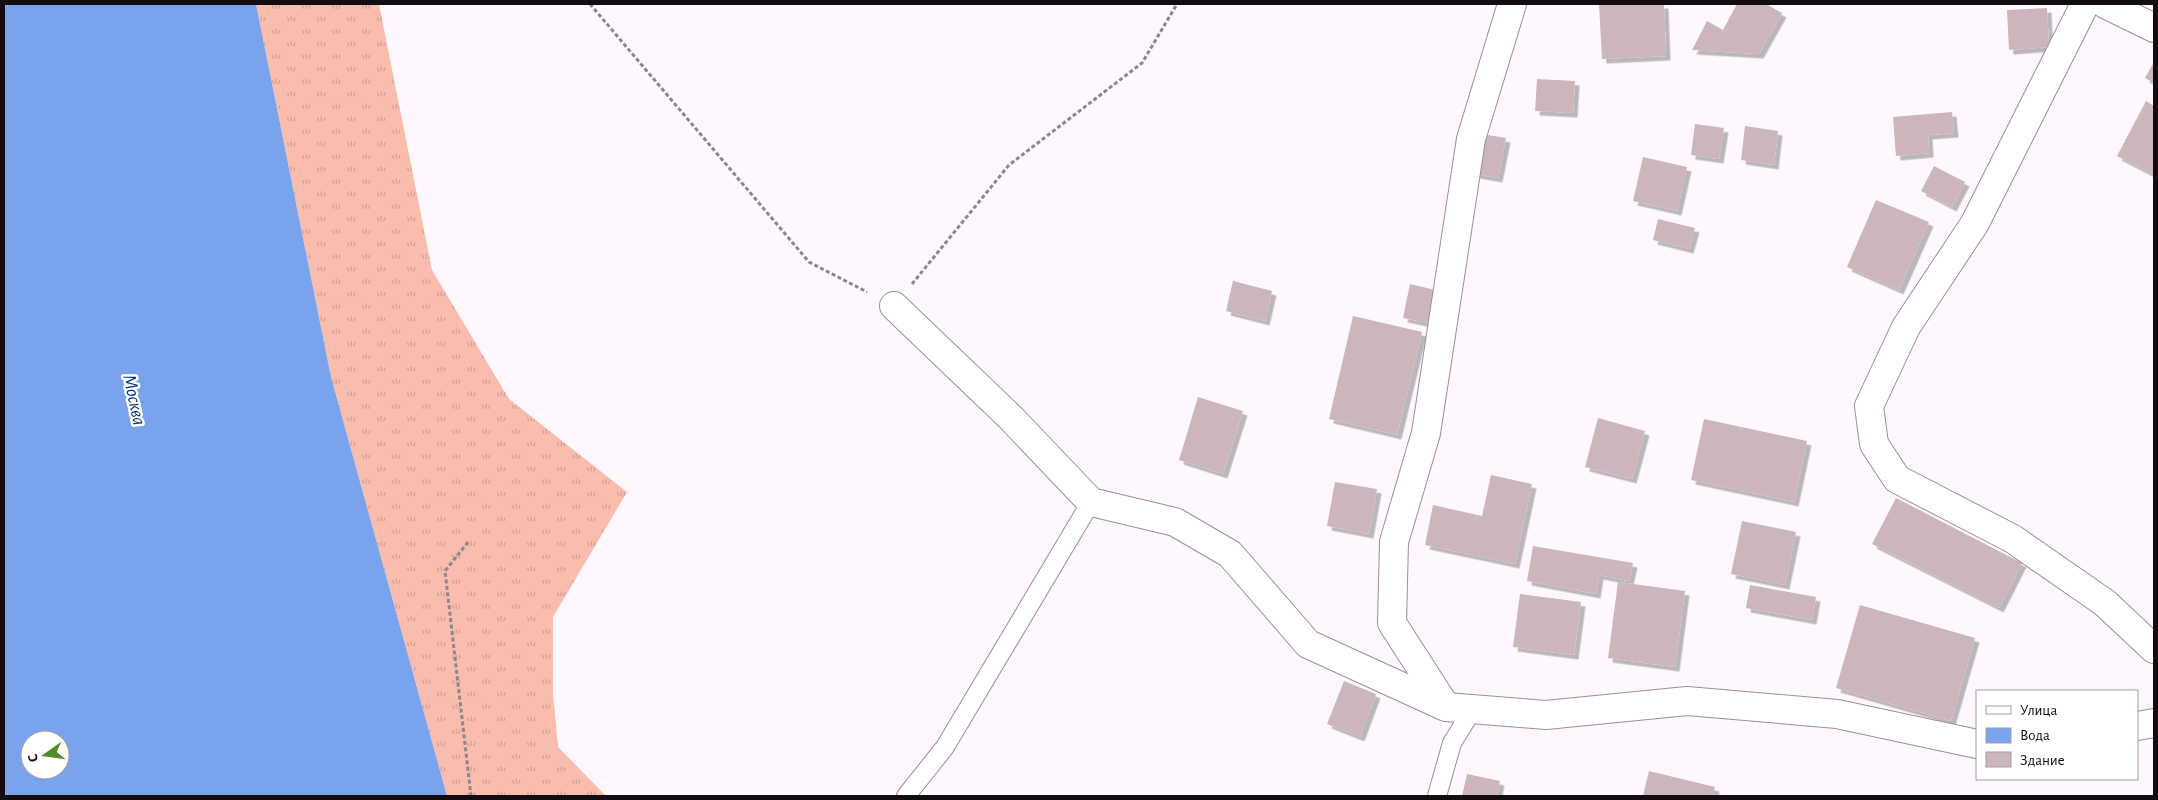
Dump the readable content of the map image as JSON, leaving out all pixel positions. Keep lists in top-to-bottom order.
{
  "water": ["Москва"],
  "legend": ["Улица", "Вода", "Здание"],
  "north": "left"
}
